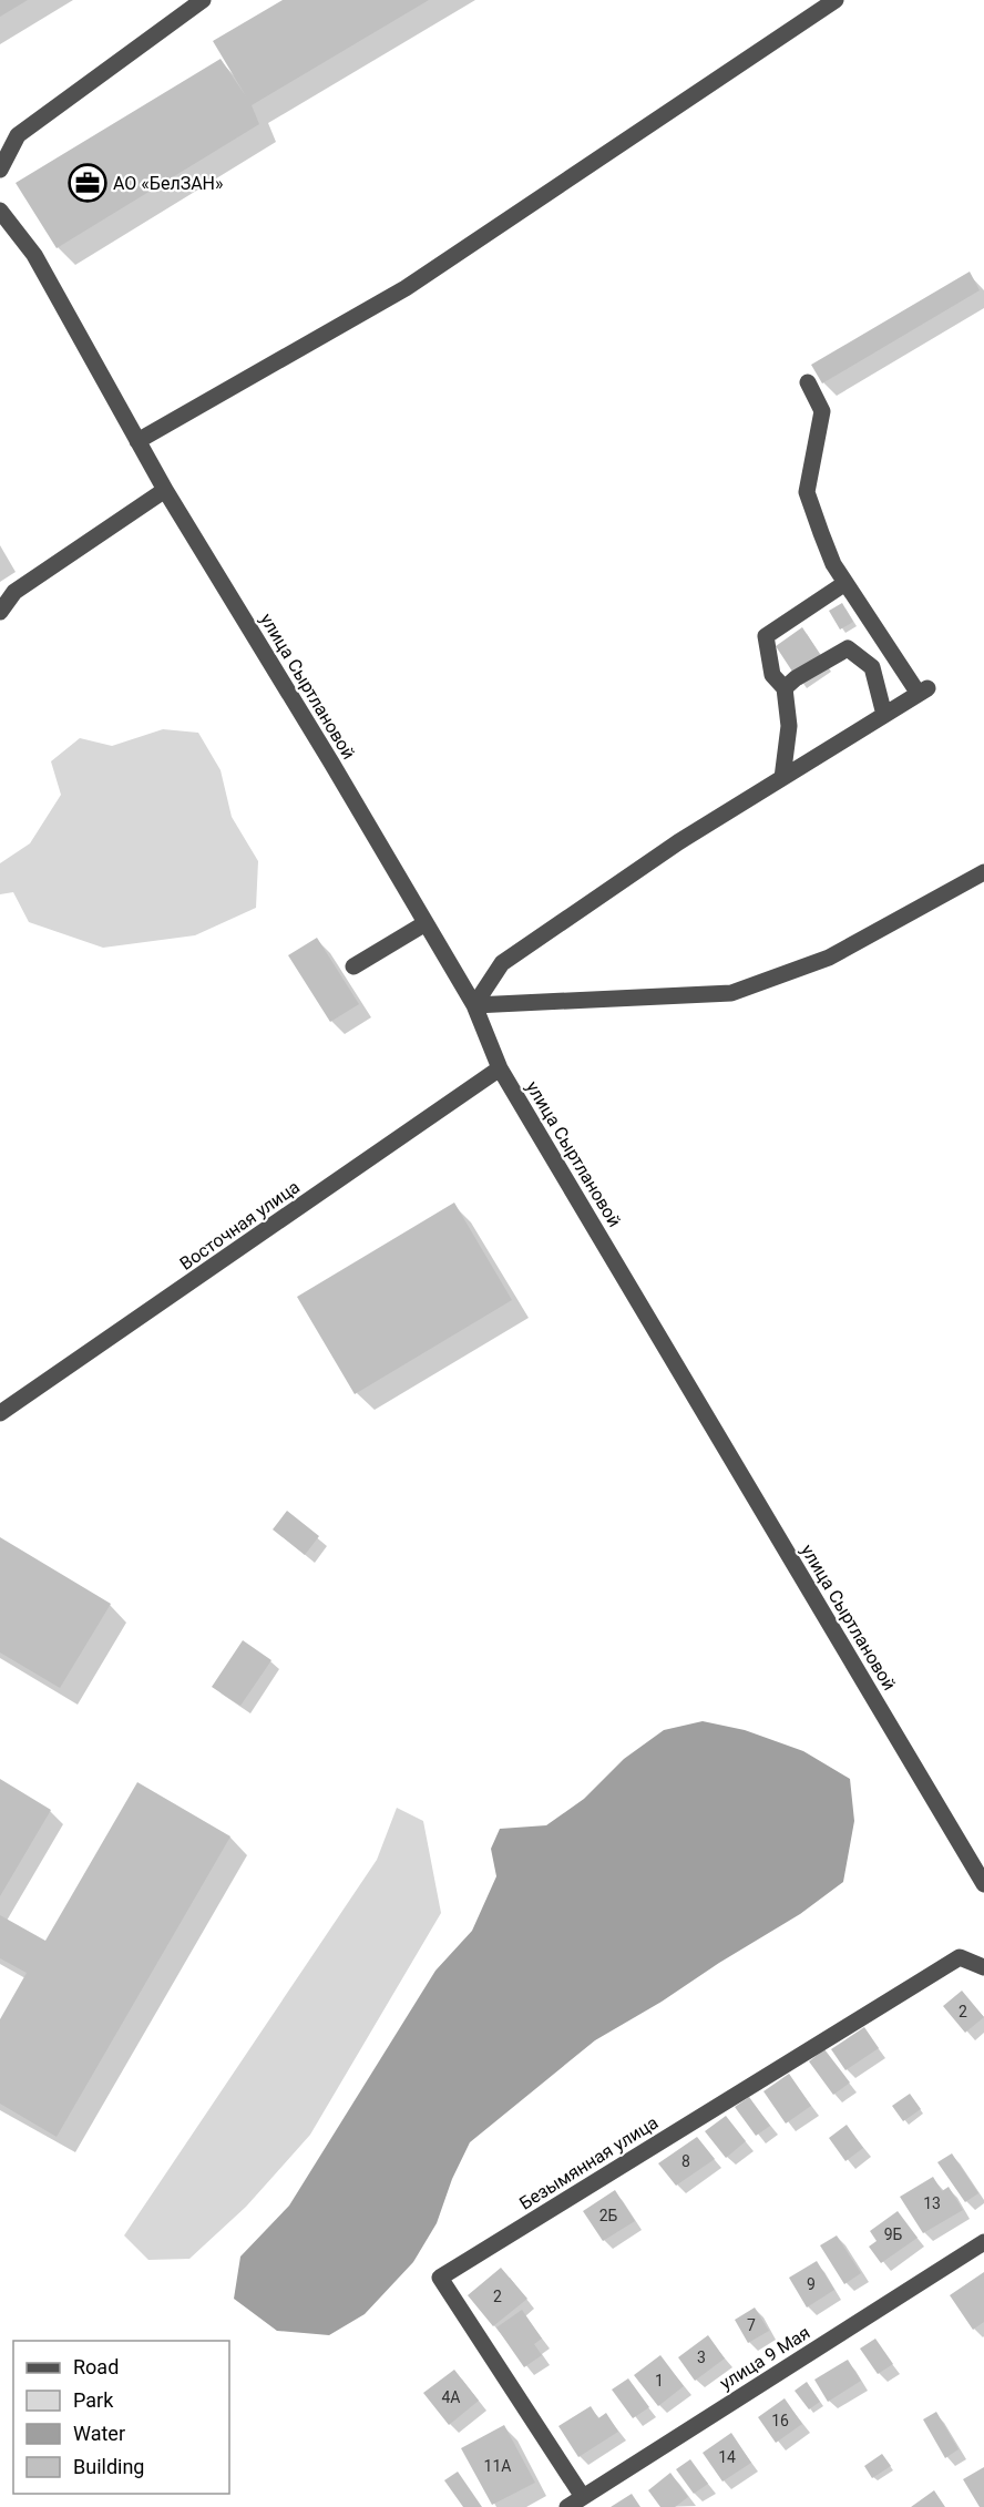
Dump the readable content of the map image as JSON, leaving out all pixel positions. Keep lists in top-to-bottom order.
{
  "streets": {
    "street": [
      "улица Сыртлановой",
      "Восточная улица",
      "Безымянная улица",
      "улица 9 Мая"
    ]
  },
  "crossings": [
    ["улица Сыртлановой", "Восточная улица"],
    ["Безымянная улица", "улица 9 Мая"]
  ],
  "places": {
    "office": ["АО «БелЗАН»"]
  },
  "house_numbers": [
    "2",
    "8",
    "13",
    "2Б",
    "9Б",
    "9",
    "2",
    "7",
    "3",
    "1",
    "4А",
    "16",
    "14",
    "11А"
  ],
  "legend": [
    "Road",
    "Park",
    "Water",
    "Building"
  ]
}
